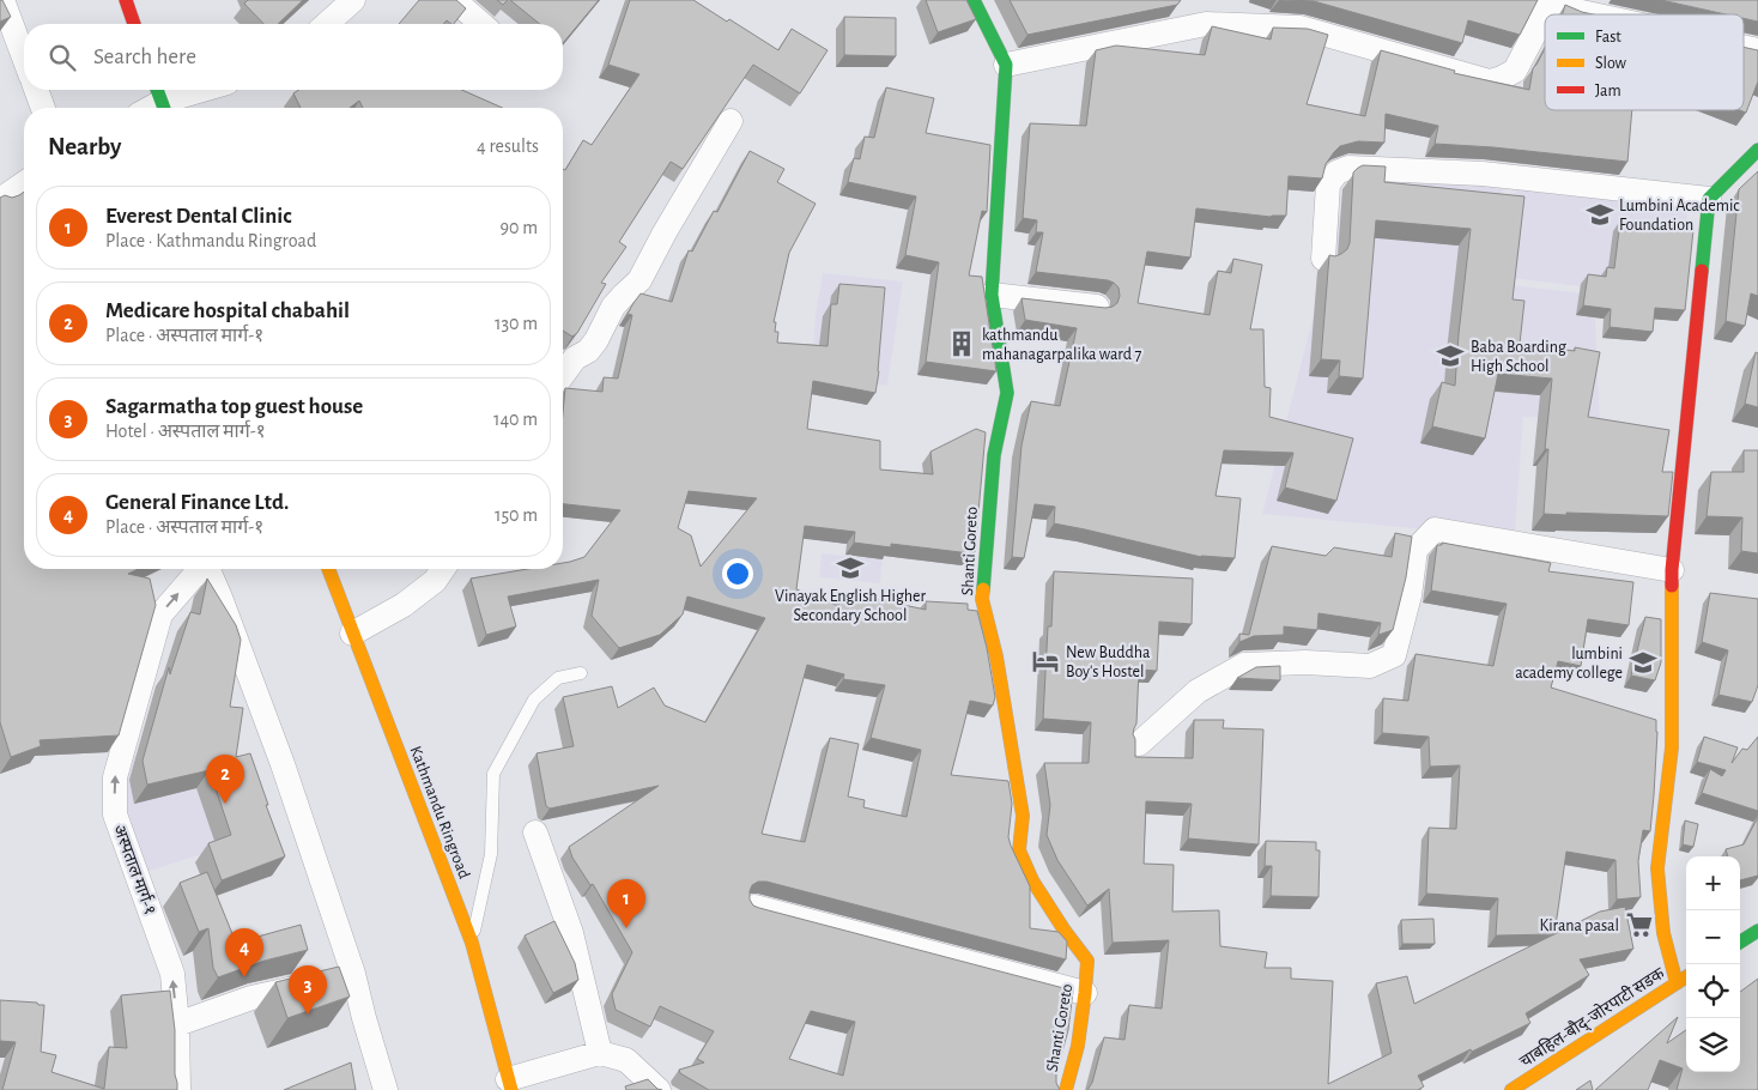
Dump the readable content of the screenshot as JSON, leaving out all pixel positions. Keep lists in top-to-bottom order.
{
  "streets": {
    "main road": ["Shanti Goreto", "Kathmandu Ringroad", "चाबहिल-बौद्-जोरपाटी सडक"],
    "street": ["अस्पताल मार्ग-१"]
  },
  "places": {
    "school or university": [
      "Lumbini Academic Foundation",
      "Baba Boarding High School",
      "Vinayak English Higher Secondary School",
      "lumbini academy college"
    ],
    "building": ["kathmandu mahanagarpalika ward 7"],
    "hotel": ["New Buddha Boy's Hostel"],
    "supermarket": ["Kirana pasal"]
  },
  "legend": ["Fast", "Slow", "Jam"],
  "page": {
    "search": "Search here",
    "heading": ["Nearby", "4 results"],
    "list": [
      {
        "mark": "1",
        "name": "Everest Dental Clinic",
        "note": "Place · Kathmandu Ringroad",
        "value": "90 m"
      },
      {
        "mark": "2",
        "name": "Medicare hospital chabahil",
        "note": "Place · अस्पताल मार्ग-१",
        "value": "130 m"
      },
      {
        "mark": "3",
        "name": "Sagarmatha top guest house",
        "note": "Hotel · अस्पताल मार्ग-१",
        "value": "140 m"
      },
      {
        "mark": "4",
        "name": "General Finance Ltd.",
        "note": "Place · अस्पताल मार्ग-१",
        "value": "150 m"
      }
    ],
    "pins": [
      "2",
      "1",
      "4",
      "3"
    ],
    "map_buttons": ["+", "−"]
  }
}
